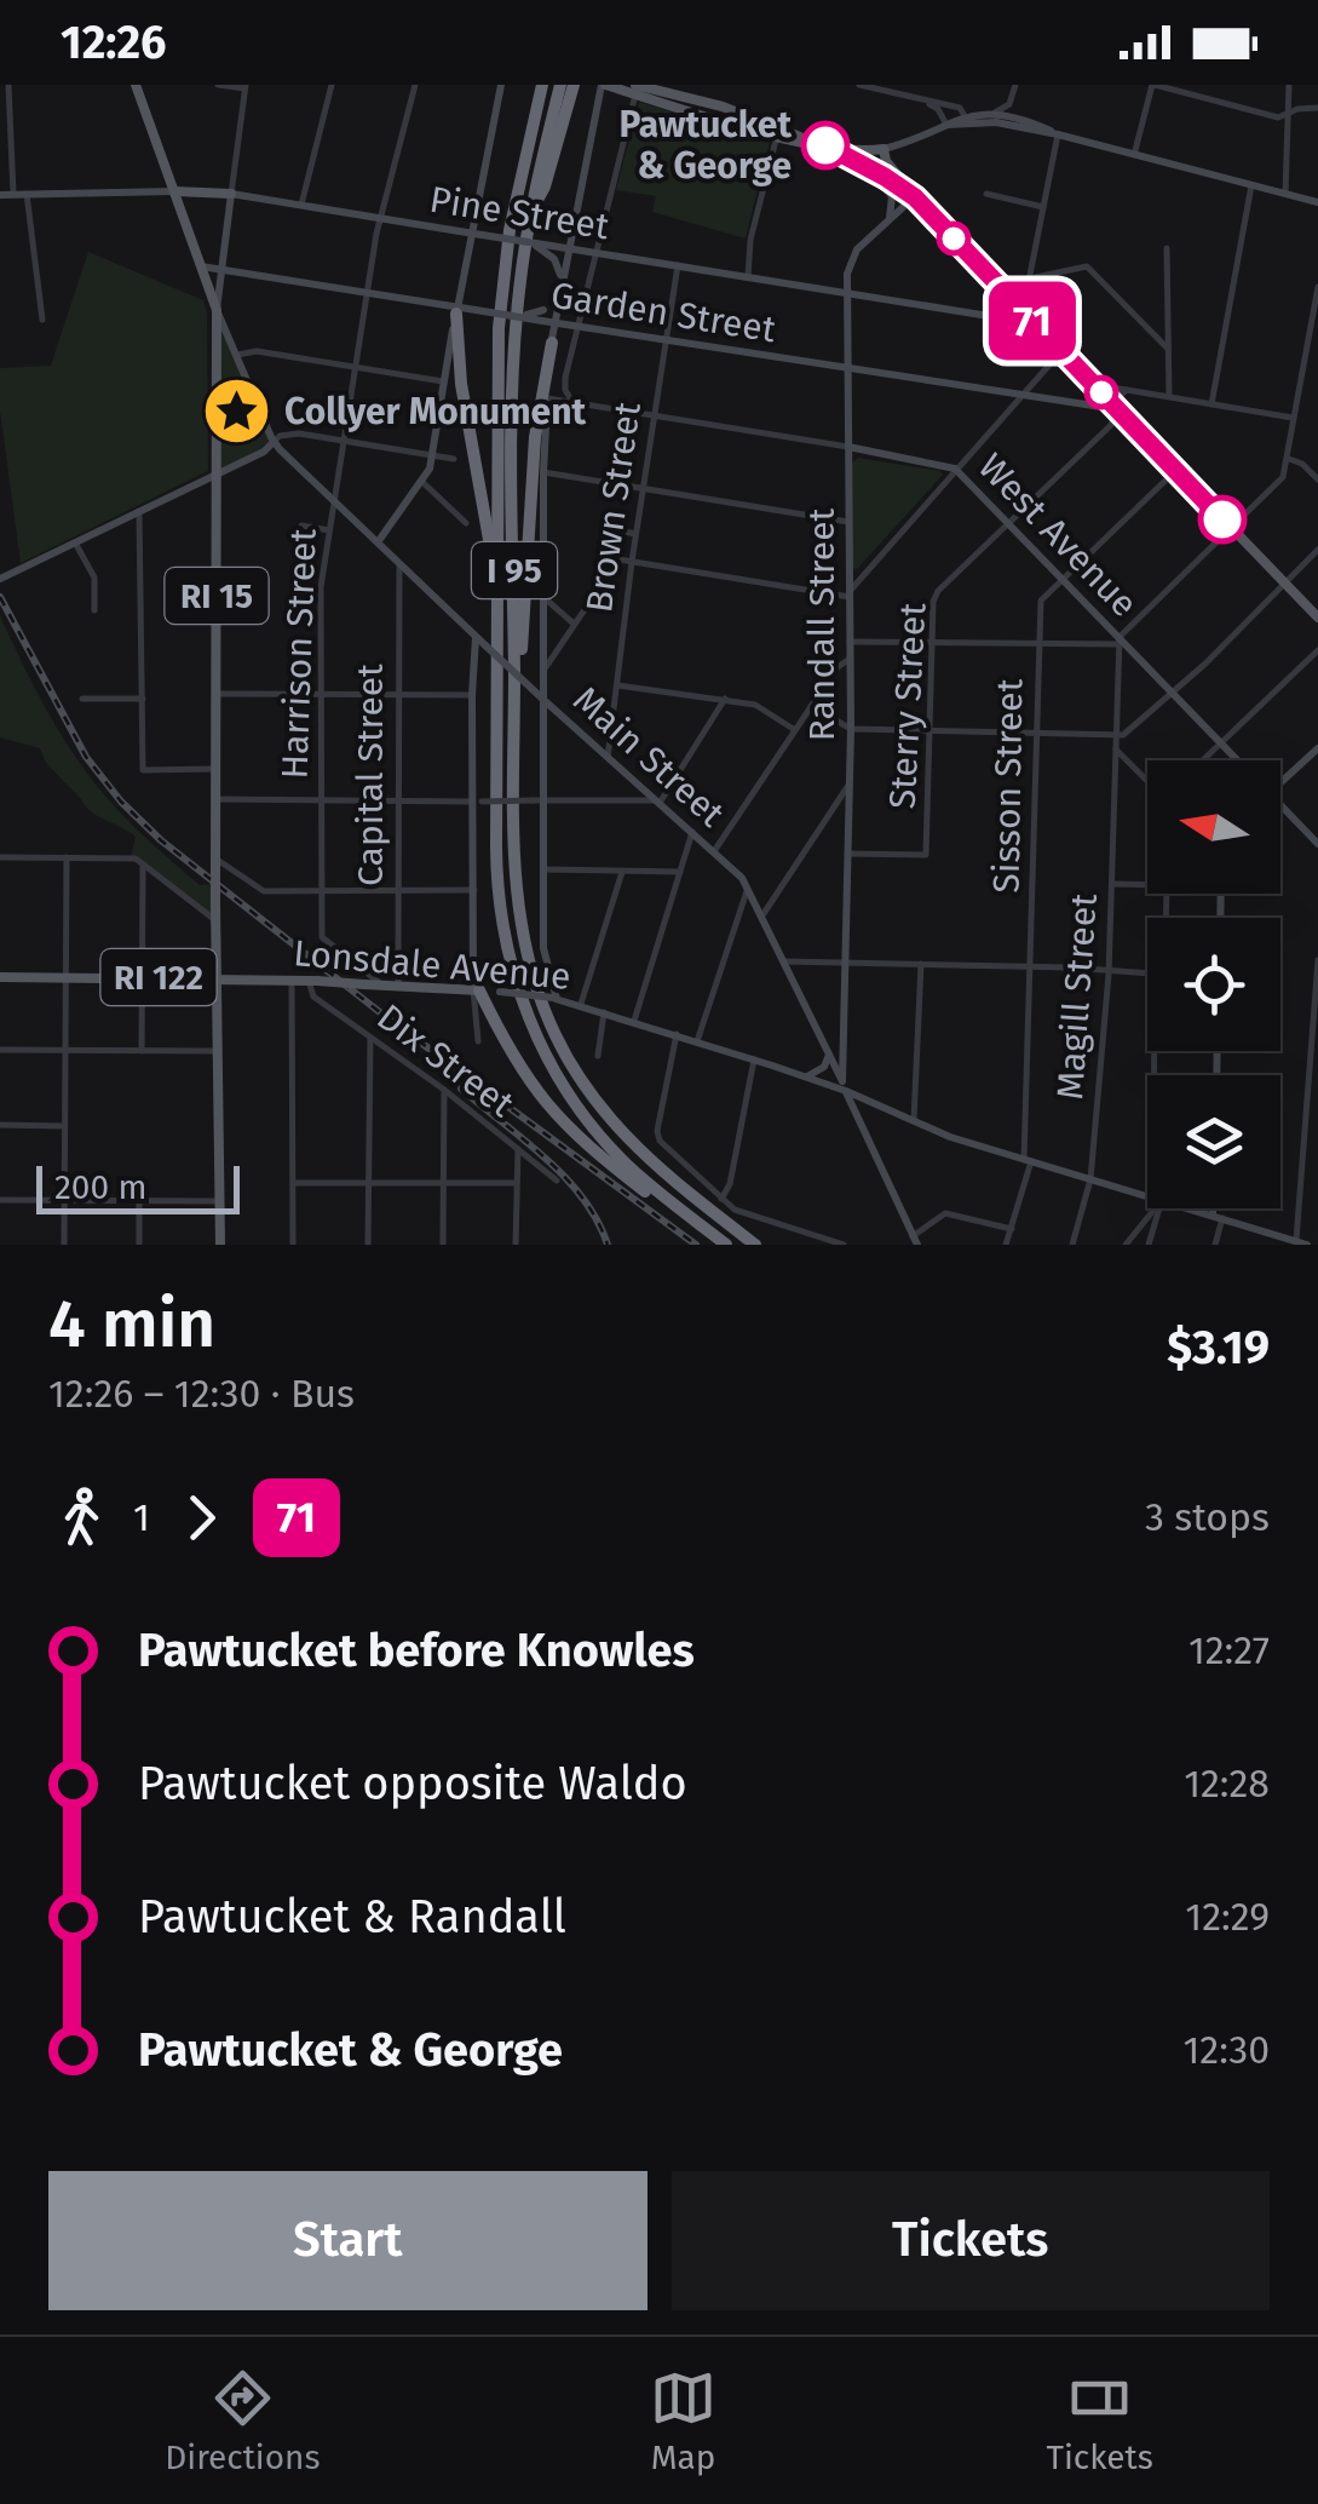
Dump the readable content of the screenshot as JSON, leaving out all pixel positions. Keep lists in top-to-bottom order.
{
  "streets": {
    "highway": ["I 95"],
    "main road": [
      "Pine Street",
      "Garden Street",
      "West Avenue",
      "RI 15",
      "Randall Street",
      "Main Street",
      "Lonsdale Avenue",
      "RI 122"
    ],
    "street": [
      "Brown Street",
      "Harrison Street",
      "Sterry Street",
      "Capital Street",
      "Sisson Street",
      "Magill Street",
      "Dix Street"
    ]
  },
  "crossings": [
    ["Pine Street", "Brown Street"],
    ["Pine Street", "RI 15"],
    ["Pine Street", "Randall Street"],
    ["Pine Street", "Harrison Street"],
    ["Pine Street", "Main Street"],
    ["Garden Street", "Brown Street"],
    ["Garden Street", "RI 15"],
    ["Garden Street", "Randall Street"],
    ["Garden Street", "Harrison Street"],
    ["Garden Street", "Sterry Street"],
    ["Garden Street", "Main Street"],
    ["Brown Street", "West Avenue"],
    ["Brown Street", "Main Street"],
    ["West Avenue", "Randall Street"],
    ["West Avenue", "Sterry Street"],
    ["West Avenue", "Sisson Street"],
    ["RI 15", "Main Street"],
    ["RI 15", "Lonsdale Avenue"],
    ["Randall Street", "Sterry Street"],
    ["Randall Street", "Main Street"],
    ["Randall Street", "Lonsdale Avenue"],
    ["Randall Street", "RI 122"],
    ["Harrison Street", "Main Street"],
    ["Harrison Street", "Lonsdale Avenue"],
    ["Main Street", "Capital Street"],
    ["Main Street", "Lonsdale Avenue"],
    ["Main Street", "RI 122"],
    ["Capital Street", "Lonsdale Avenue"],
    ["Sisson Street", "RI 122"],
    ["Lonsdale Avenue", "RI 122"],
    ["Lonsdale Avenue", "Dix Street"],
    ["RI 122", "Magill Street"]
  ],
  "places": {
    "other": ["Pawtucket & George"],
    "place": ["Collyer Monument"]
  },
  "lines": ["bus line 71"],
  "scale_bar": "200 m",
  "north": "left",
  "page": {
    "status": "12:26",
    "on_map": "71",
    "scale": "200 m",
    "heading": ["4 min", "12:26 – 12:30 · Bus", "$3.19"],
    "legs": ["1", "71", "3 stops"],
    "list": [
      {
        "name": "Pawtucket before Knowles",
        "value": "12:27"
      },
      {
        "name": "Pawtucket opposite Waldo",
        "value": "12:28"
      },
      {
        "name": "Pawtucket & Randall",
        "value": "12:29"
      },
      {
        "name": "Pawtucket & George",
        "value": "12:30"
      }
    ],
    "buttons": ["Start", "Tickets"],
    "tabs": ["Directions", "Map", "Tickets"]
  }
}
